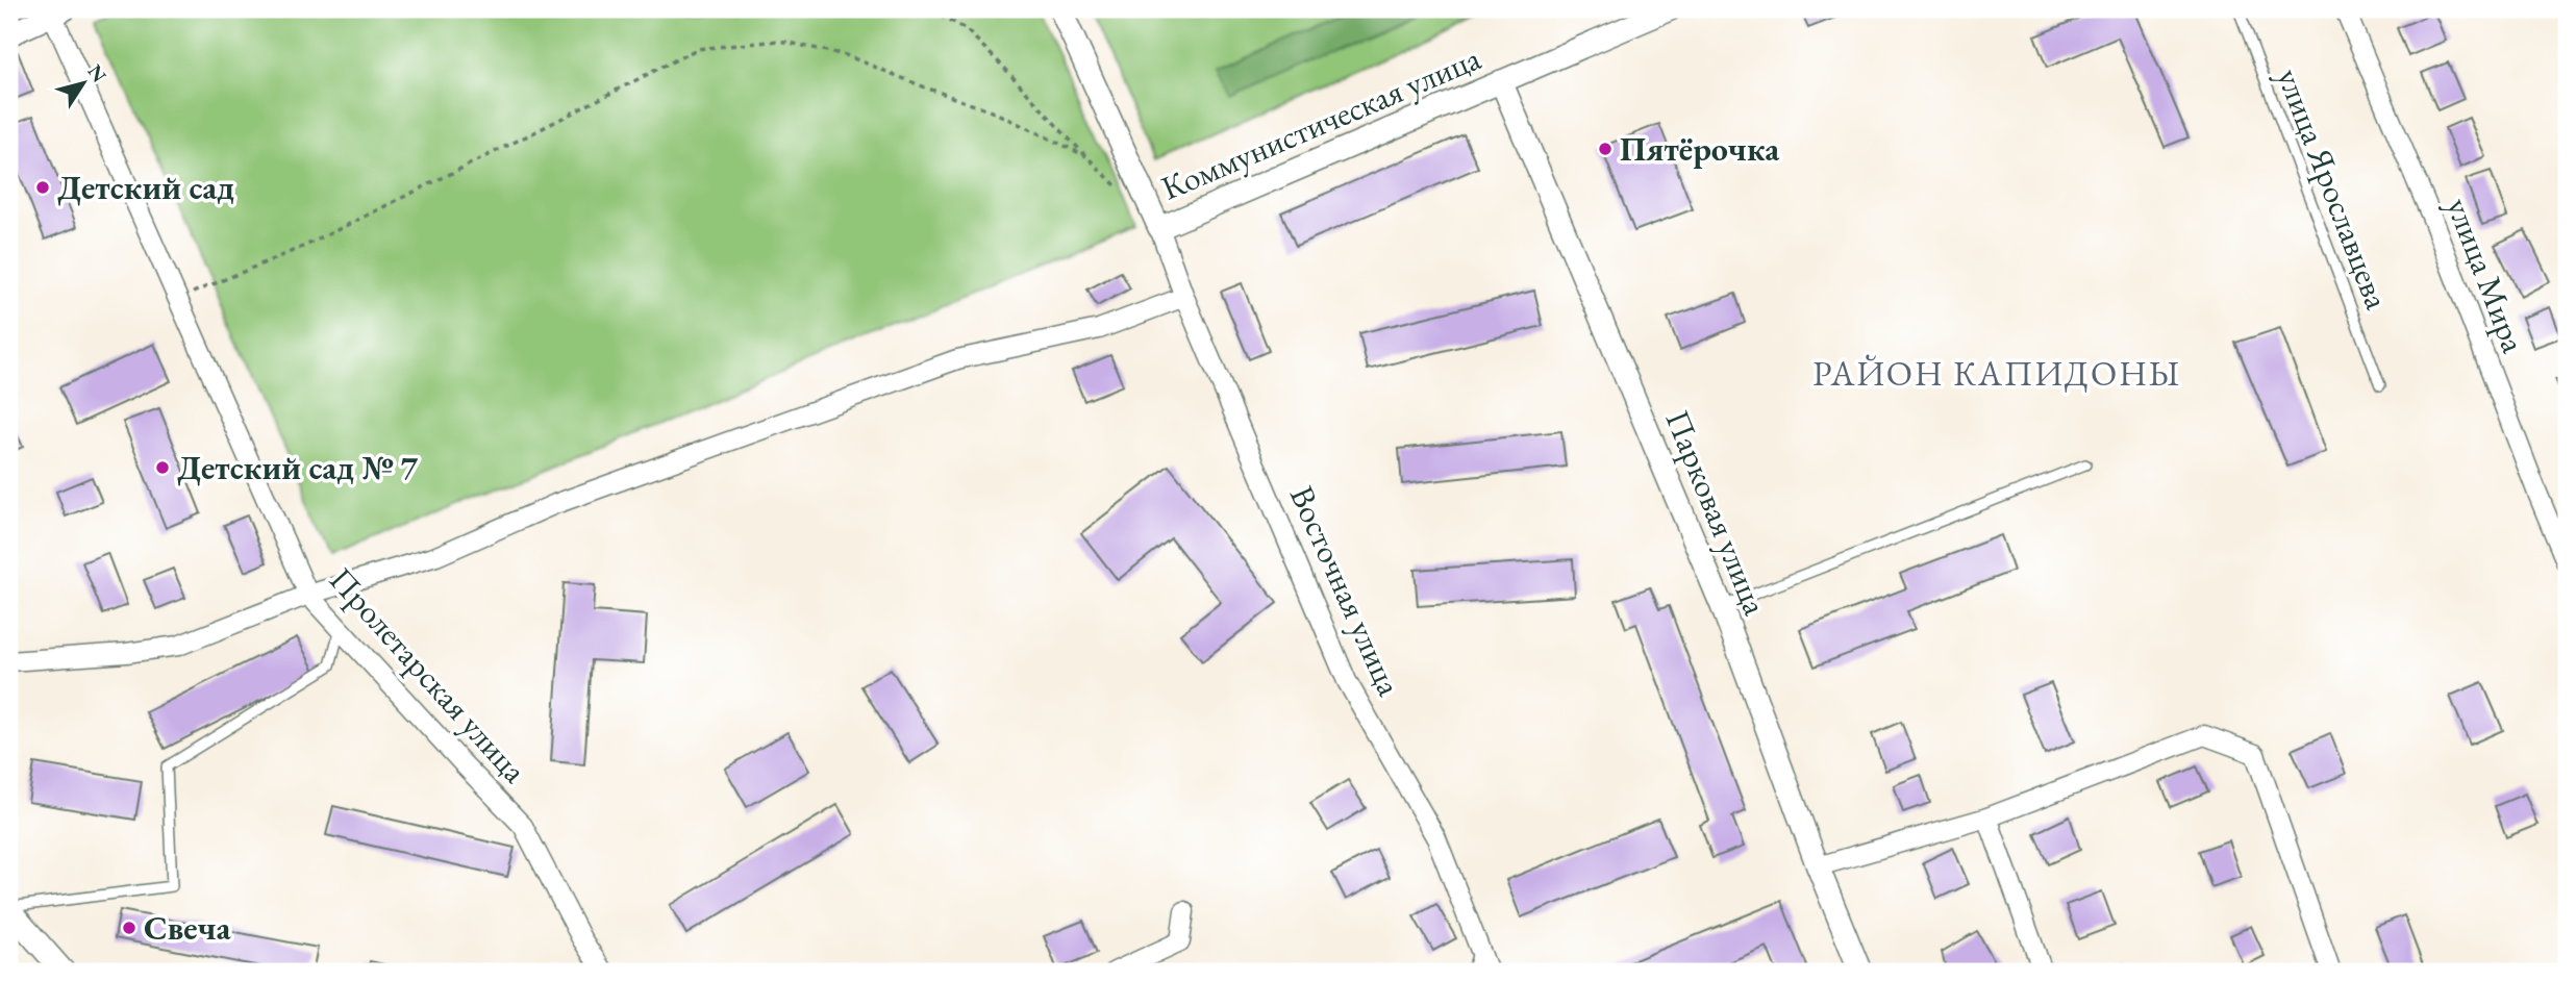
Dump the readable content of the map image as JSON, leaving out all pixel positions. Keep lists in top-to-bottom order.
{
  "streets": {
    "street": [
      "Коммунистическая улица",
      "улица Мира",
      "Парковая улица",
      "Восточная улица",
      "Пролетарская улица"
    ],
    "lane": ["улица Ярославцева"]
  },
  "crossings": [
    ["Коммунистическая улица", "Парковая улица"],
    ["Коммунистическая улица", "Восточная улица"]
  ],
  "districts": ["РАЙОН КАПИДОНЫ"],
  "places": [
    "Пятёрочка",
    "Детский сад",
    "Детский сад № 7",
    "Свеча"
  ],
  "north": "top right"
}
